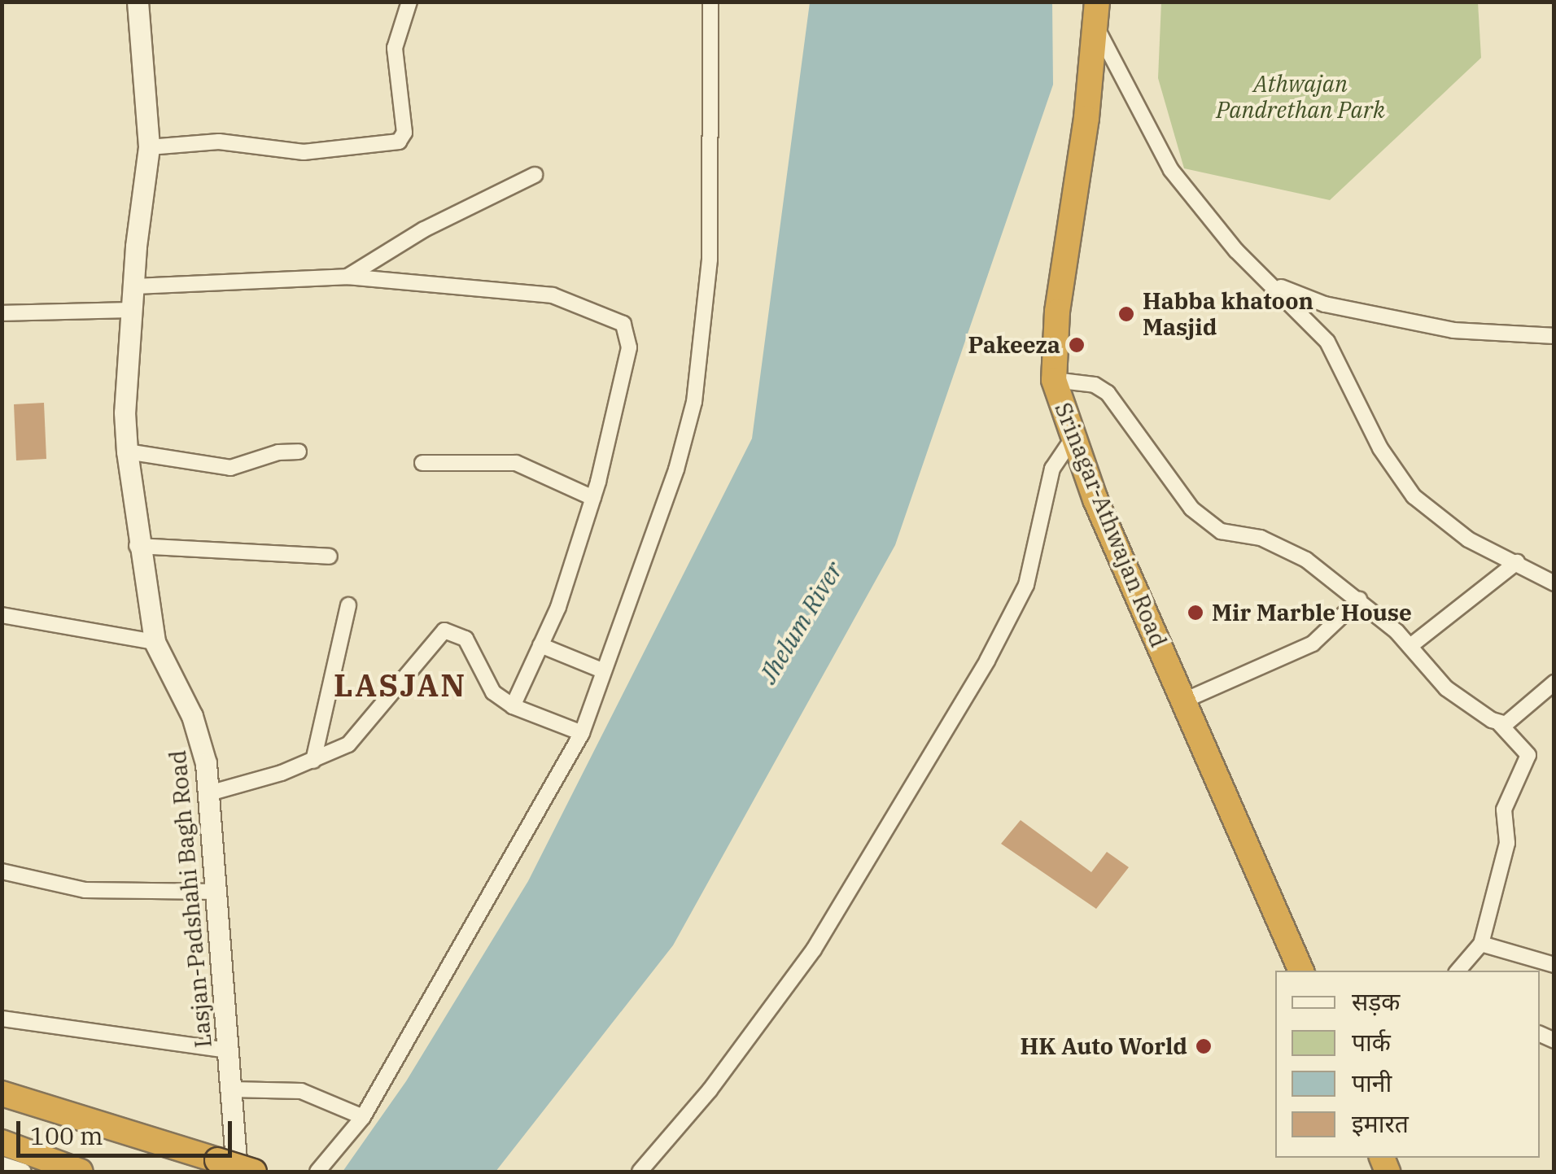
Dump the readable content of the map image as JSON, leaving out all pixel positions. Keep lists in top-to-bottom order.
{
  "streets": {
    "highway": ["Srinagar-Athwajan Road"],
    "street": ["Lasjan-Padshahi Bagh Road"]
  },
  "districts": ["LASJAN"],
  "water": ["Jhelum River"],
  "parks": ["Athwajan Pandrethan Park"],
  "places": [
    "Habba khatoon Masjid",
    "Pakeeza",
    "Mir Marble House",
    "HK Auto World"
  ],
  "legend": [
    "सड़क",
    "पार्क",
    "पानी",
    "इमारत"
  ],
  "scale_bar": "100 m"
}
